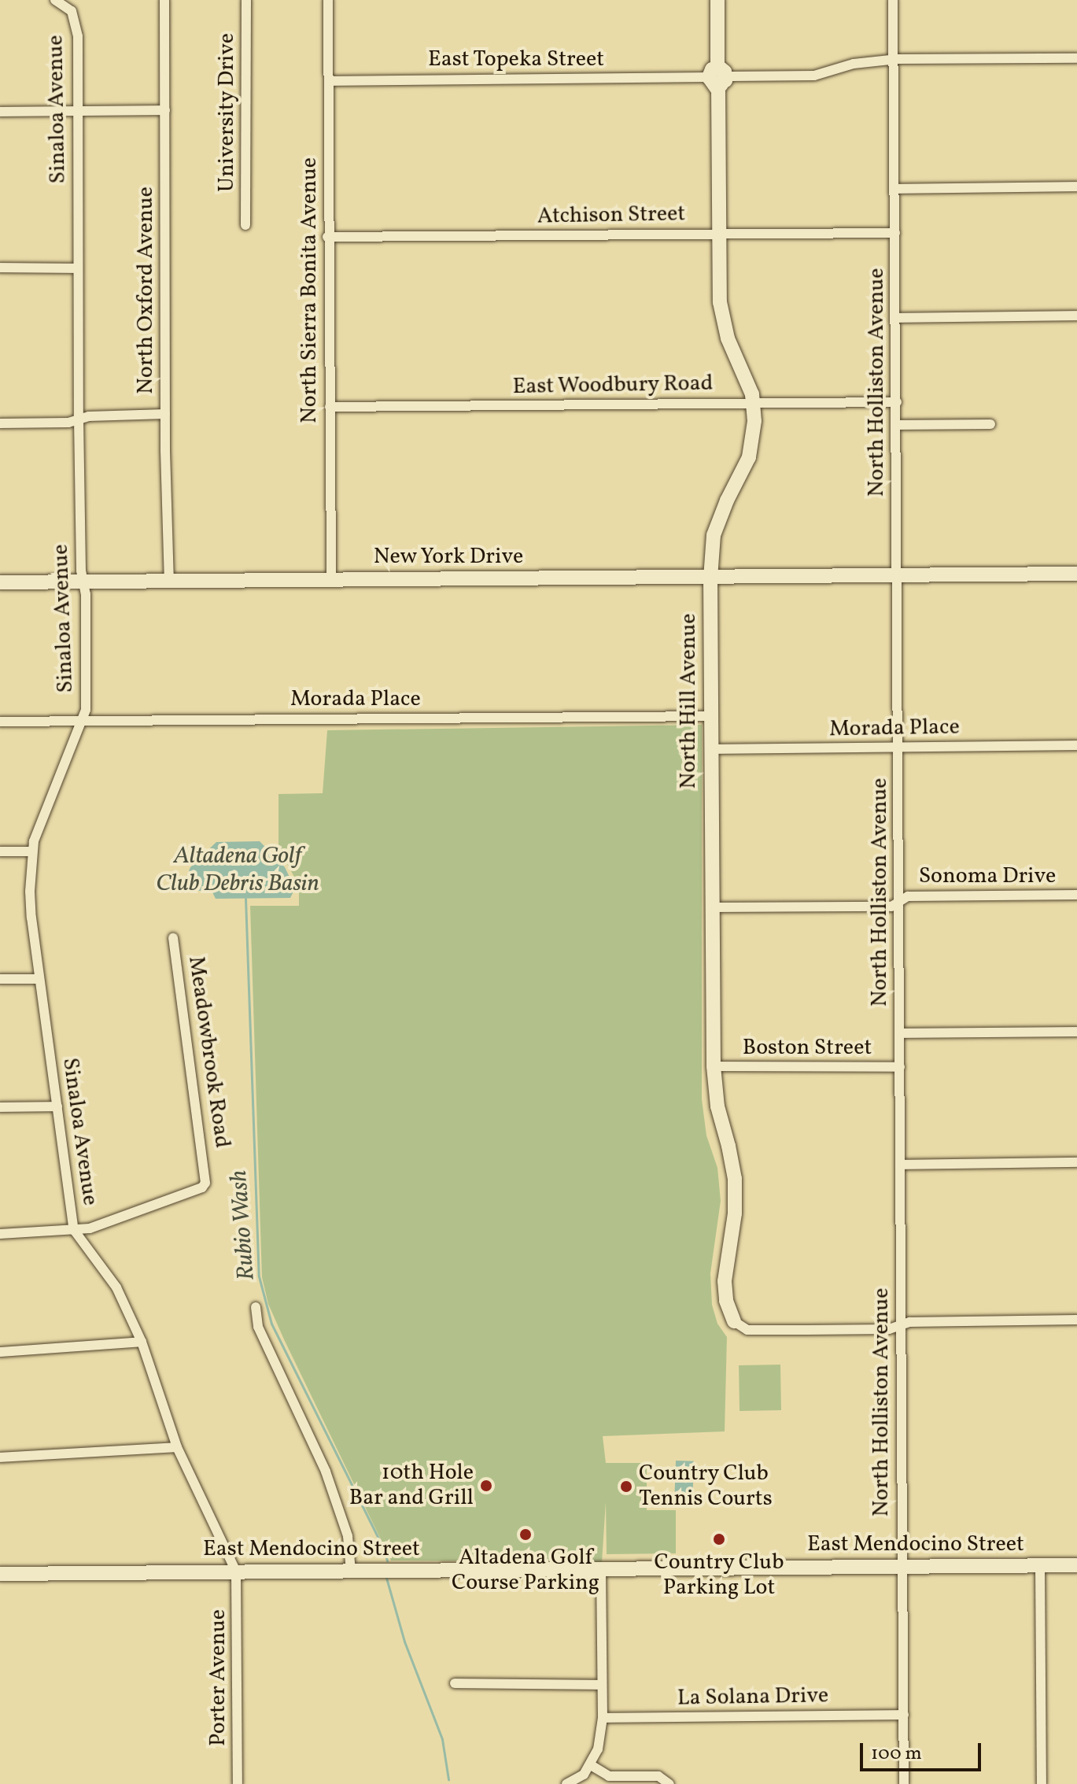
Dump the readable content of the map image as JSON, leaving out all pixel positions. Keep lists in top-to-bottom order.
{
  "streets": {
    "street": [
      "East Topeka Street",
      "Sinaloa Avenue",
      "University Drive",
      "Atchison Street",
      "North Oxford Avenue",
      "North Sierra Bonita Avenue",
      "North Holliston Avenue",
      "East Woodbury Road",
      "New York Drive",
      "Morada Place",
      "North Hill Avenue",
      "Sonoma Drive",
      "Boston Street",
      "Meadowbrook Road",
      "East Mendocino Street",
      "Porter Avenue",
      "La Solana Drive"
    ]
  },
  "crossings": [
    ["East Topeka Street", "North Sierra Bonita Avenue"],
    ["East Topeka Street", "North Holliston Avenue"],
    ["East Topeka Street", "North Hill Avenue"],
    ["Sinaloa Avenue", "New York Drive"],
    ["Sinaloa Avenue", "Morada Place"],
    ["Sinaloa Avenue", "Meadowbrook Road"],
    ["Sinaloa Avenue", "East Mendocino Street"],
    ["Sinaloa Avenue", "Porter Avenue"],
    ["Atchison Street", "North Sierra Bonita Avenue"],
    ["Atchison Street", "North Holliston Avenue"],
    ["Atchison Street", "North Hill Avenue"],
    ["North Oxford Avenue", "New York Drive"],
    ["North Sierra Bonita Avenue", "East Woodbury Road"],
    ["North Sierra Bonita Avenue", "New York Drive"],
    ["North Holliston Avenue", "East Woodbury Road"],
    ["North Holliston Avenue", "New York Drive"],
    ["North Holliston Avenue", "Morada Place"],
    ["North Holliston Avenue", "Sonoma Drive"],
    ["North Holliston Avenue", "Boston Street"],
    ["North Holliston Avenue", "East Mendocino Street"],
    ["North Holliston Avenue", "La Solana Drive"],
    ["East Woodbury Road", "North Hill Avenue"],
    ["New York Drive", "North Hill Avenue"],
    ["Morada Place", "North Hill Avenue"],
    ["North Hill Avenue", "Sonoma Drive"],
    ["North Hill Avenue", "Boston Street"],
    ["East Mendocino Street", "Porter Avenue"]
  ],
  "water": ["Altadena Golf Club Debris Basin", "Rubio Wash"],
  "places": [
    "10th Hole Bar and Grill",
    "Country Club Tennis Courts",
    "Altadena Golf Course Parking",
    "Country Club Parking Lot"
  ],
  "scale_bar": "100 m"
}
